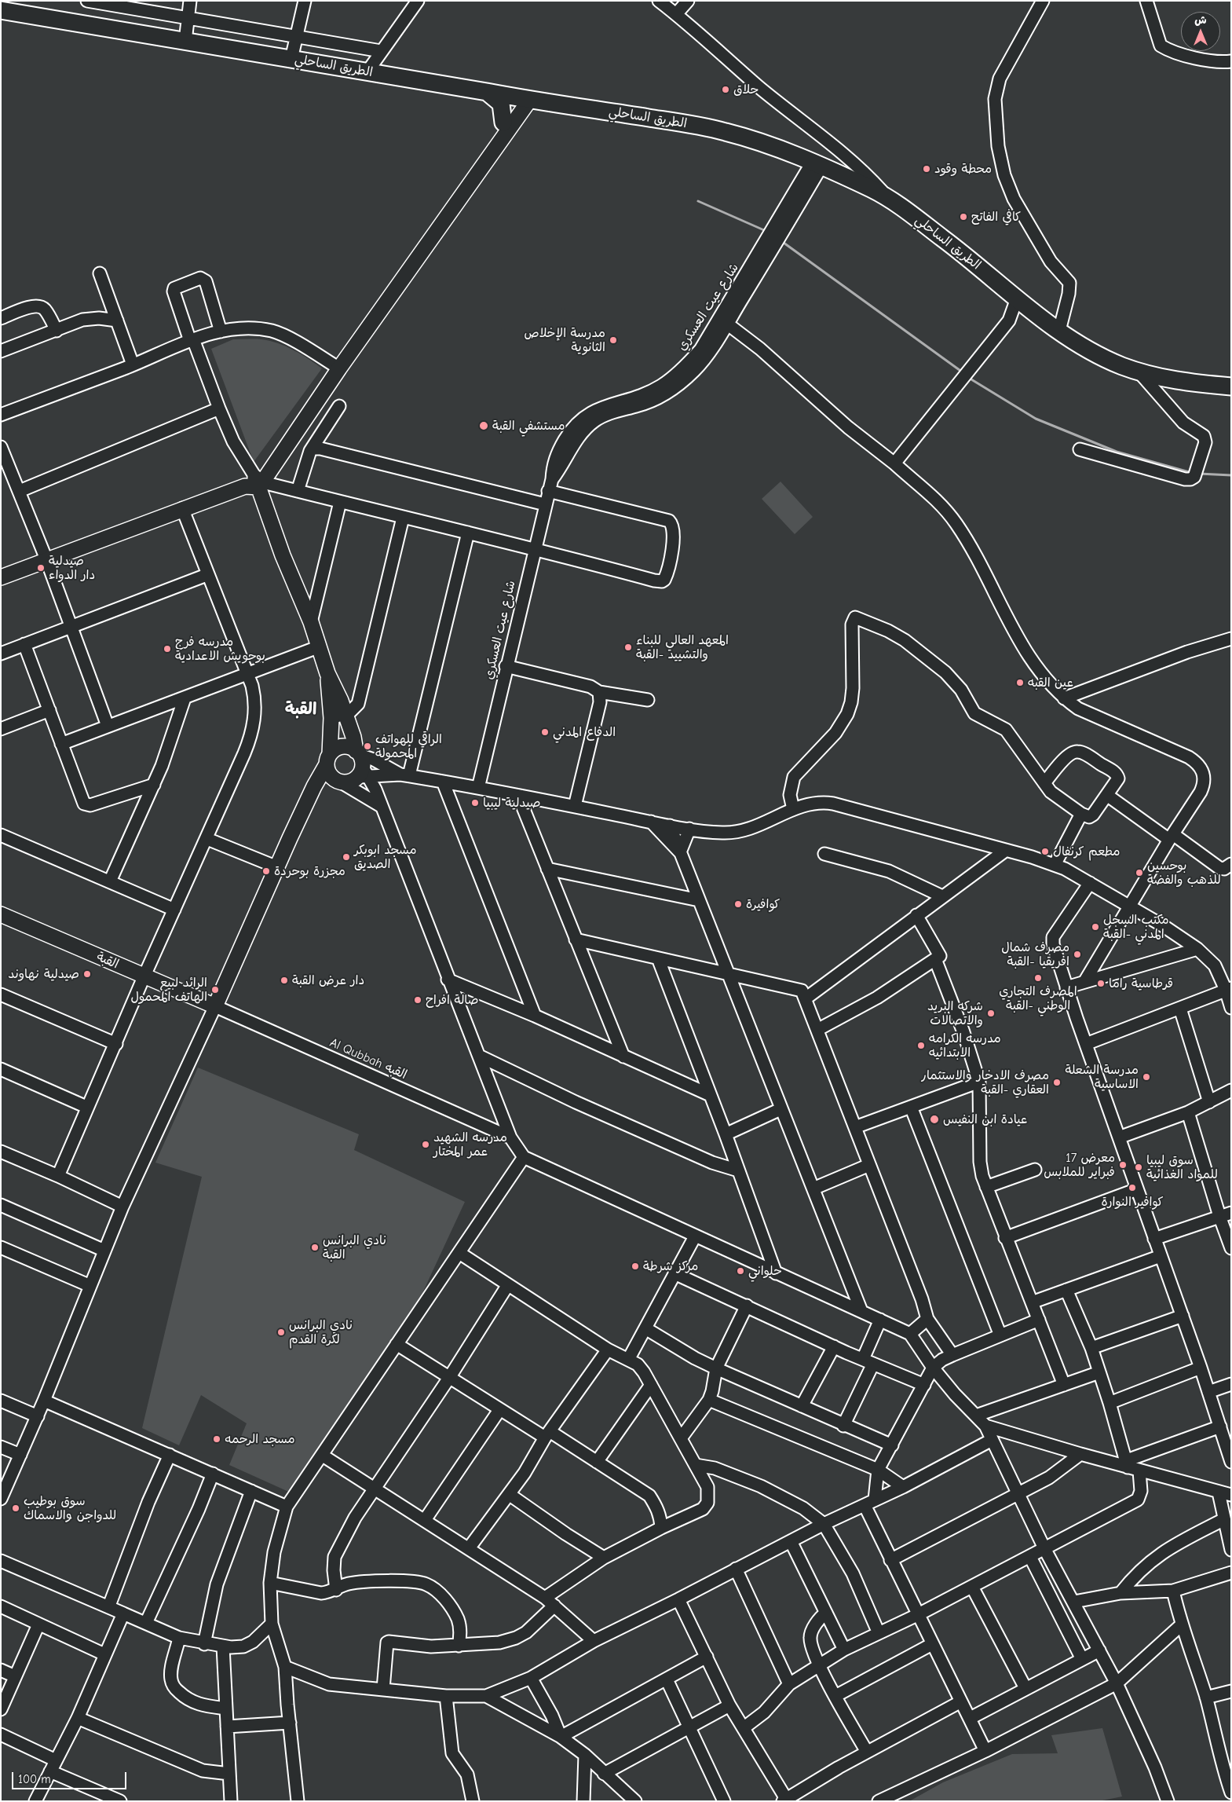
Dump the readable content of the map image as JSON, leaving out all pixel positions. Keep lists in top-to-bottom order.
{
  "streets": {
    "highway": ["الطريق الساحلي"],
    "main road": ["القبة"],
    "street": ["شارع عيت العسكري", "Al Qubbah القبه"]
  },
  "crossings": [
    ["الطريق الساحلي", "شارع عيت العسكري"],
    ["القبة", "Al Qubbah القبه"]
  ],
  "districts": ["القبة"],
  "places": [
    "حلاق",
    "محطة وقود",
    "كافي الفاتح",
    "مدرسة الإخلاص الثانوية",
    "مستشفي القبة",
    "صيدلية دار الدواء",
    "المعهد العالي للبناء والتشييد -القبة",
    "مدرسه فرج بوحويش الاعدادية",
    "عين القبه",
    "الدفاع المدني",
    "الراقي للهواتف المحمولة",
    "صيدلية ليبيا",
    "مطعم كرنفال",
    "مسجد ابوبكر الصديق",
    "مجزرة بوحردة",
    "بوحسين للذهب والفضة",
    "كوافيرة",
    "مكتب السجل المدني -القبة",
    "مصرف شمال افريقيا -القبة",
    "صيدلية نهاوند",
    "المصرف التجاري الوطني -القبة",
    "دار عرض القبة",
    "قرطاسية راما",
    "الرائد لبيع الهاتف المحمول",
    "صالة افراح",
    "شركه البريد والاتصالات",
    "مدرسه الكرامه الابتدائيه",
    "مدرسة الشعلة الاساسية",
    "مصرف الادخار والاستثمار العقاري -القبة",
    "عيادة ابن النفيس",
    "مدرسه الشهيد عمر المختار",
    "معرض 17 فبراير للملابس",
    "سوق ليبيا للمواد الغذائية",
    "كوافير النوارة",
    "نادي البرانس القبة",
    "مركز شرطة",
    "حلواني",
    "نادي البرانس لكرة القدم",
    "مسجد الرحمه",
    "سوق بوطيب للدواجن والاسماك"
  ],
  "scale_bar": "100 m",
  "north": "top"
}
